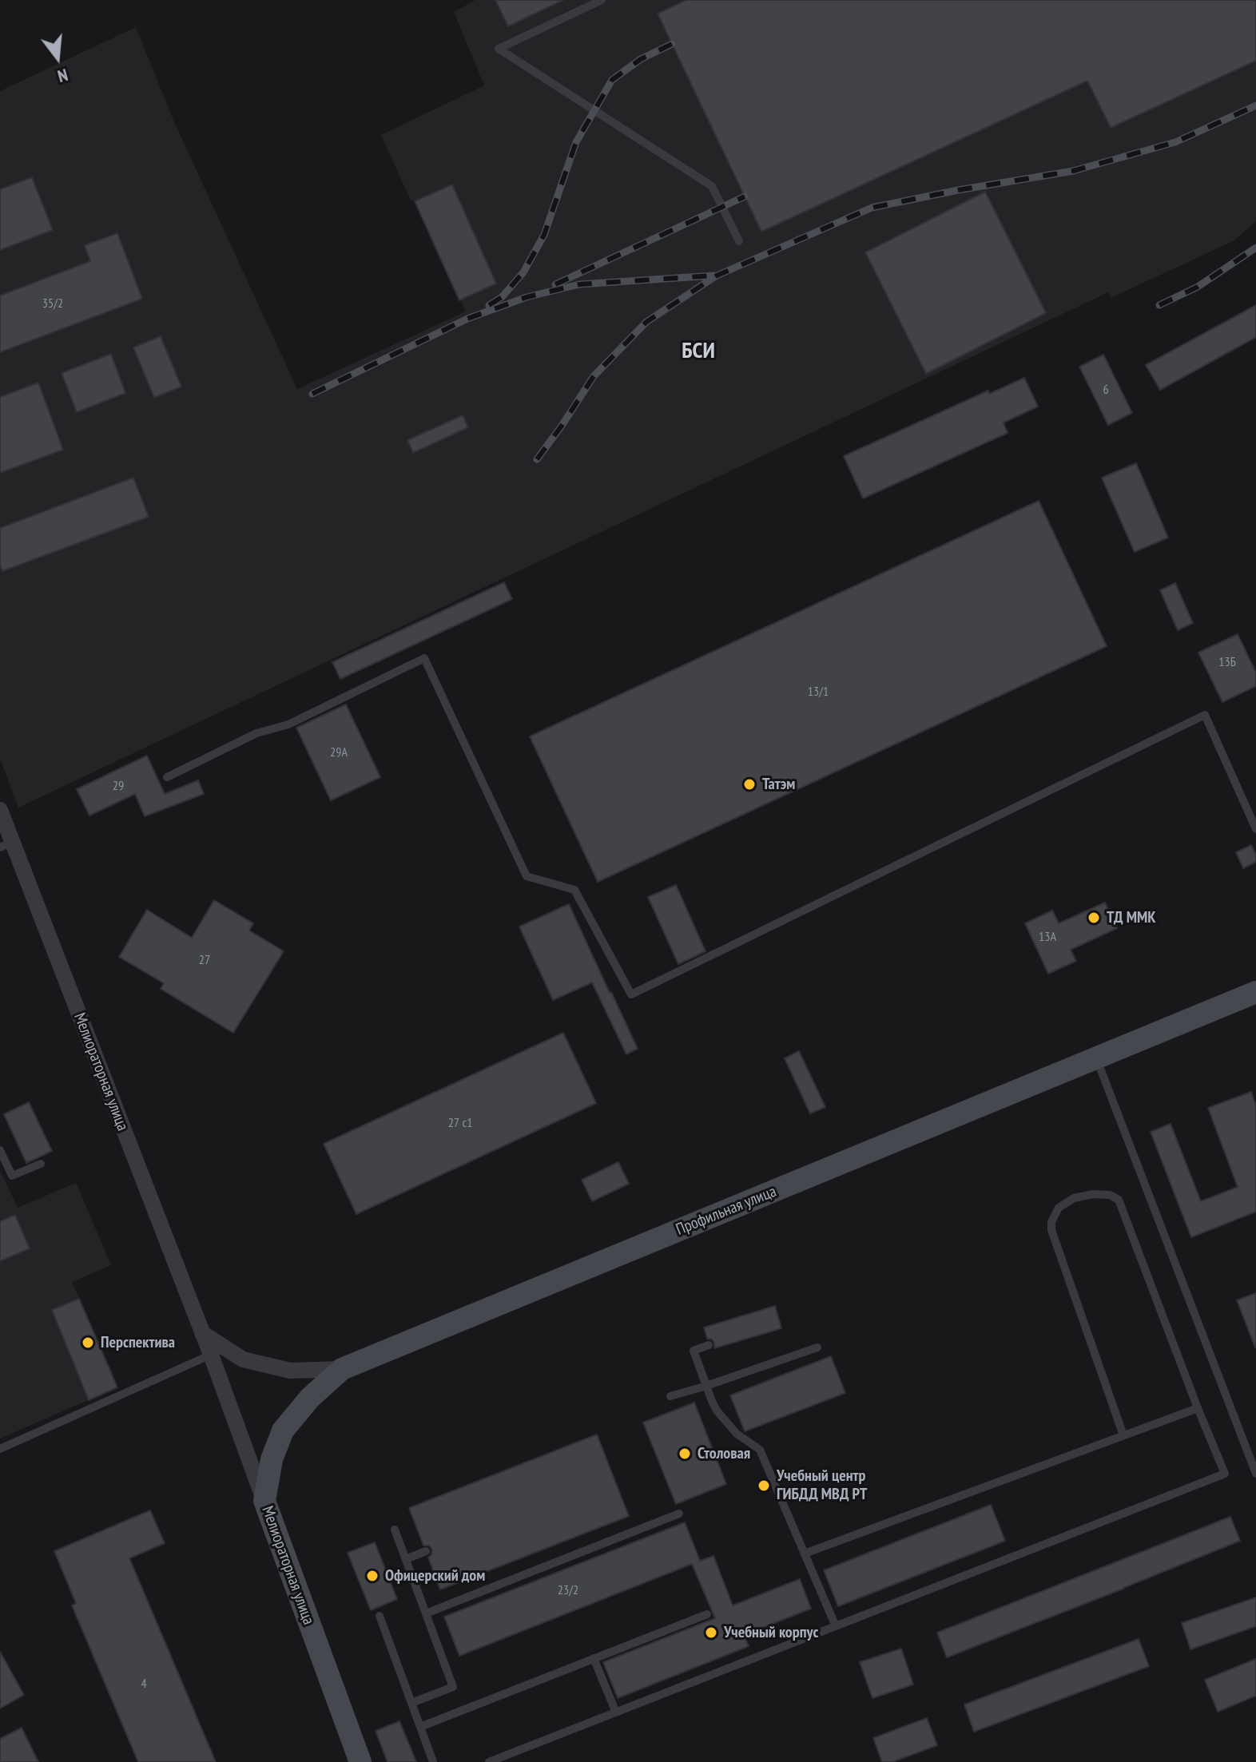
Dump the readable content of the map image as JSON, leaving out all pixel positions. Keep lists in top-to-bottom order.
{
  "streets": {
    "street": ["Мелиораторная улица", "Профильная улица"]
  },
  "crossings": [
    ["Мелиораторная улица", "Профильная улица"]
  ],
  "districts": ["БСИ"],
  "places": [
    "Татэм",
    "ТД ММК",
    "Перспектива",
    "Столовая",
    "Учебный центр ГИБДД МВД РТ",
    "Офицерский дом",
    "Учебный корпус"
  ],
  "house_numbers": [
    "35/2",
    "6",
    "13Б",
    "13/1",
    "29А",
    "29",
    "13А",
    "27",
    "27 с1",
    "23/2",
    "4"
  ],
  "north": "bottom"
}
